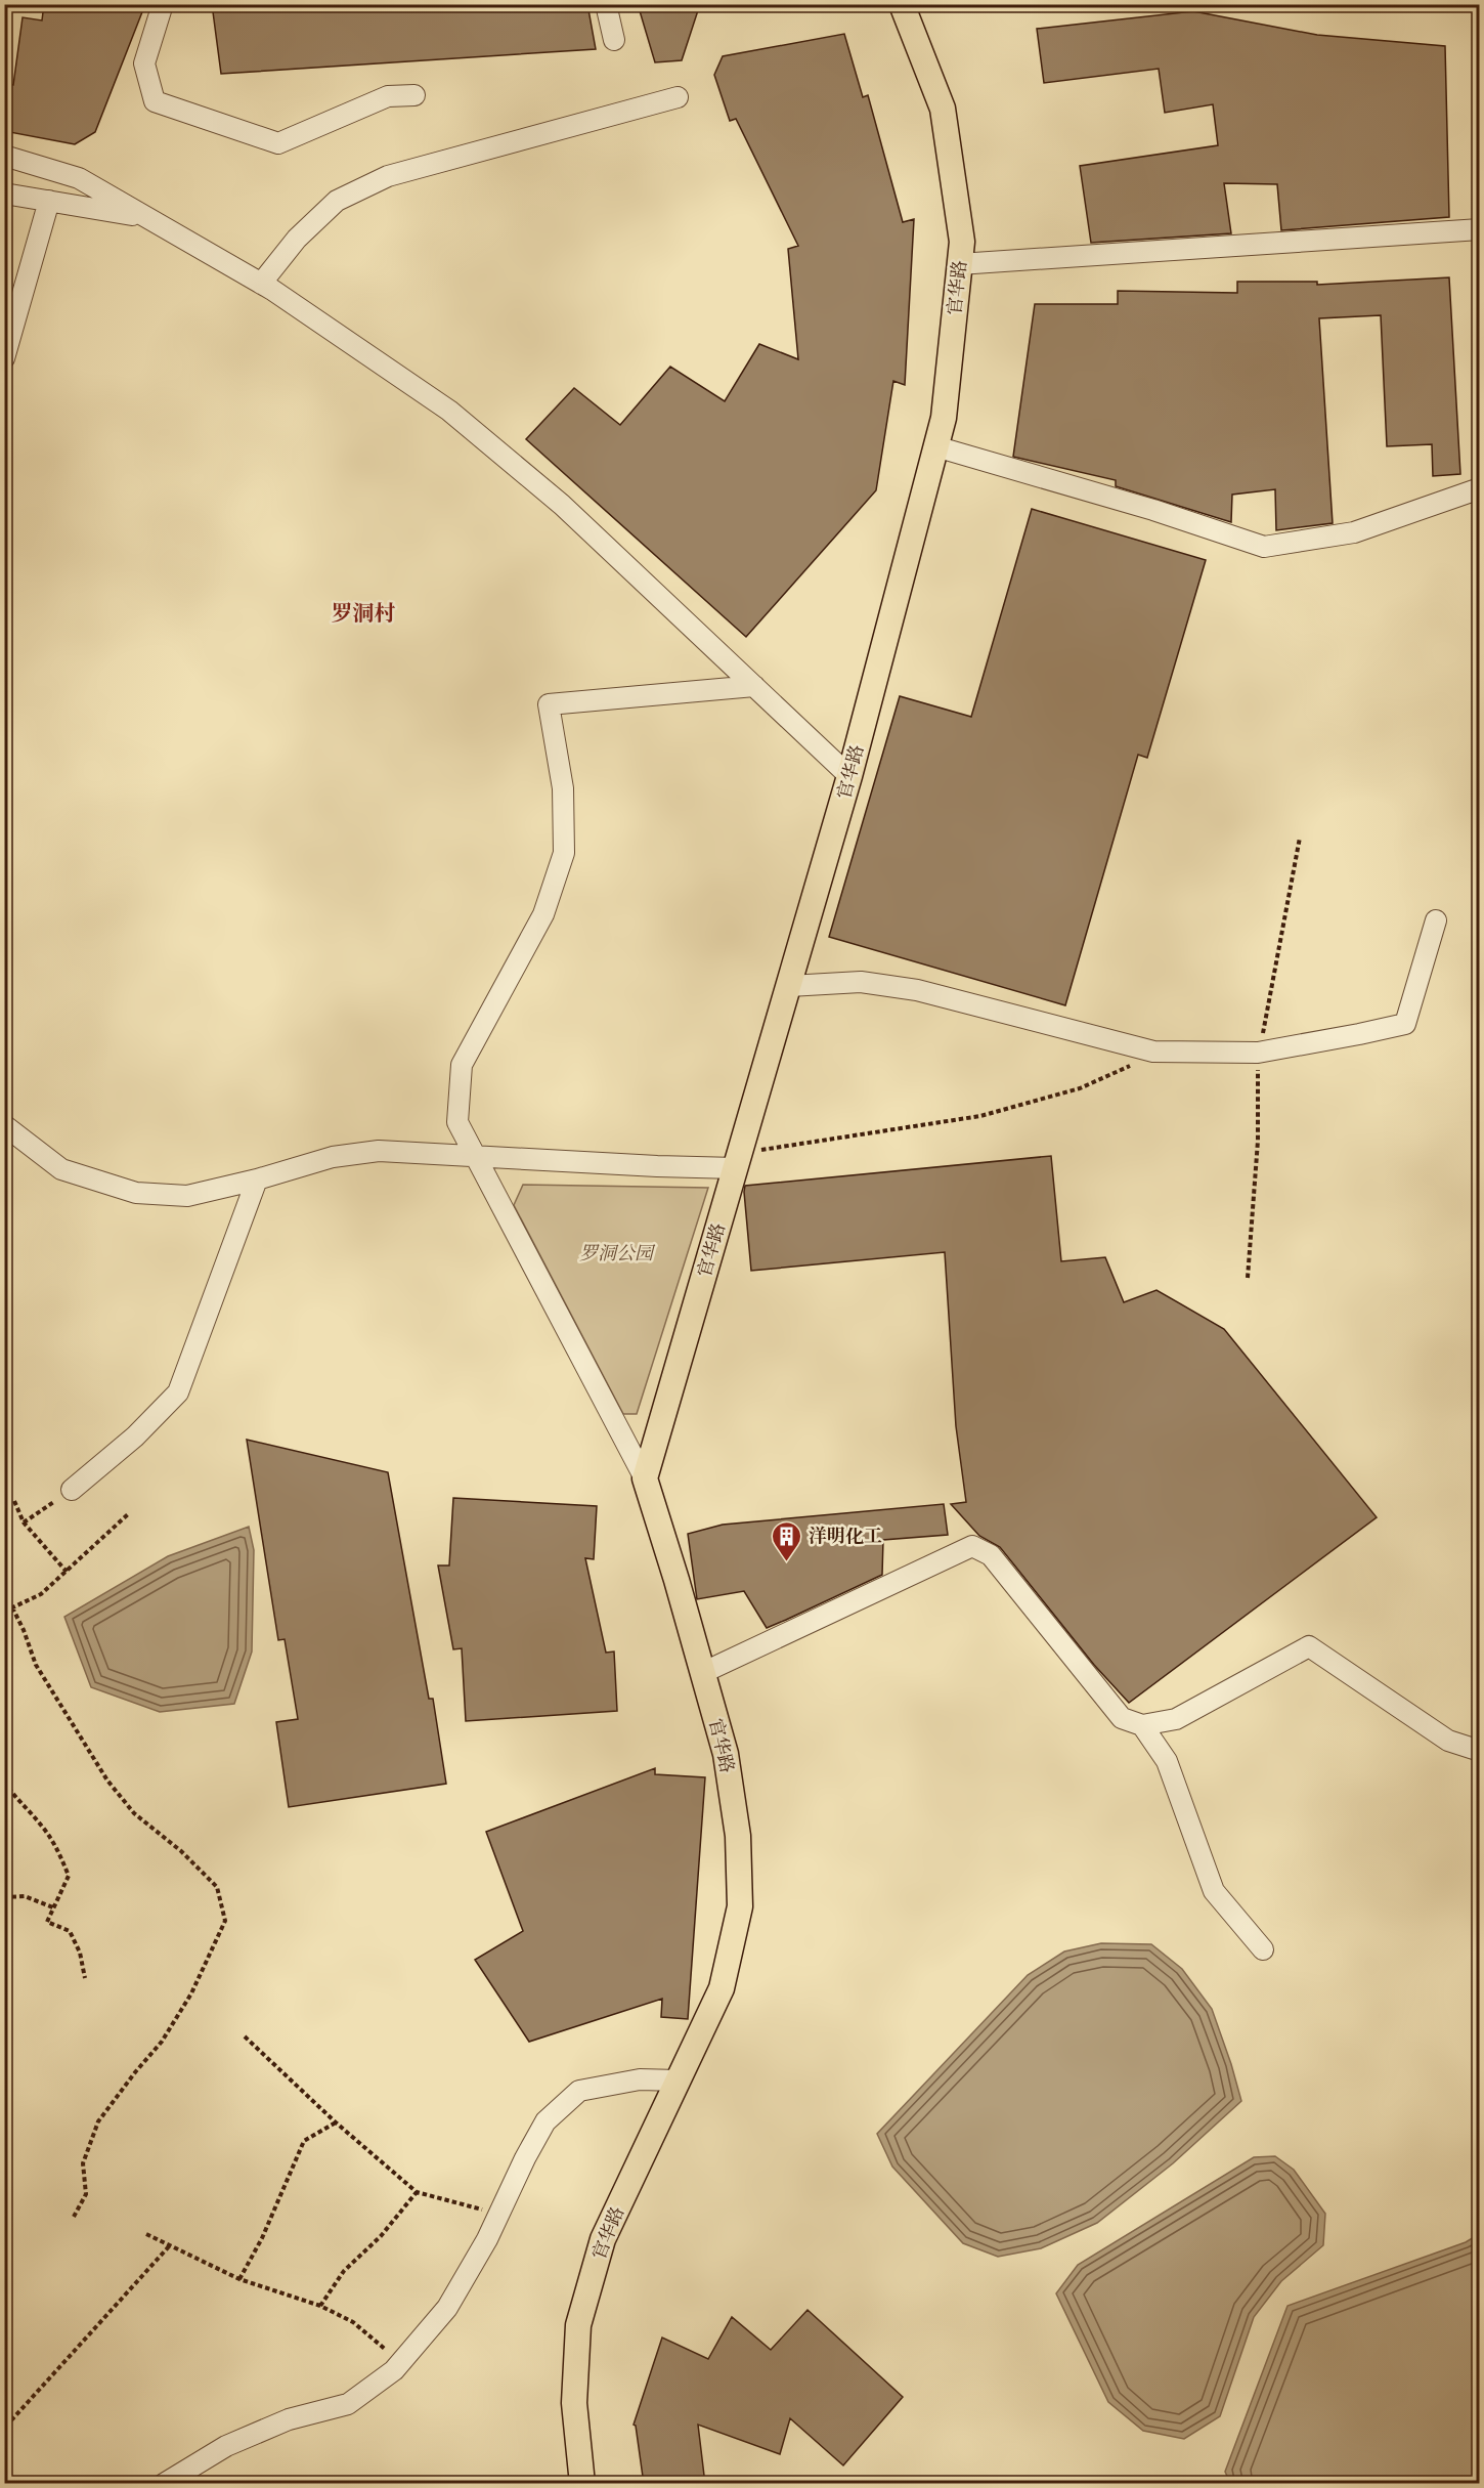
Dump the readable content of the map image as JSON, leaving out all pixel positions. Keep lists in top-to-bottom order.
{
  "streets": {
    "main road": ["官华路"]
  },
  "districts": ["罗洞村"],
  "parks": ["罗洞公园"],
  "places": {
    "building": ["洋明化工"]
  }
}
